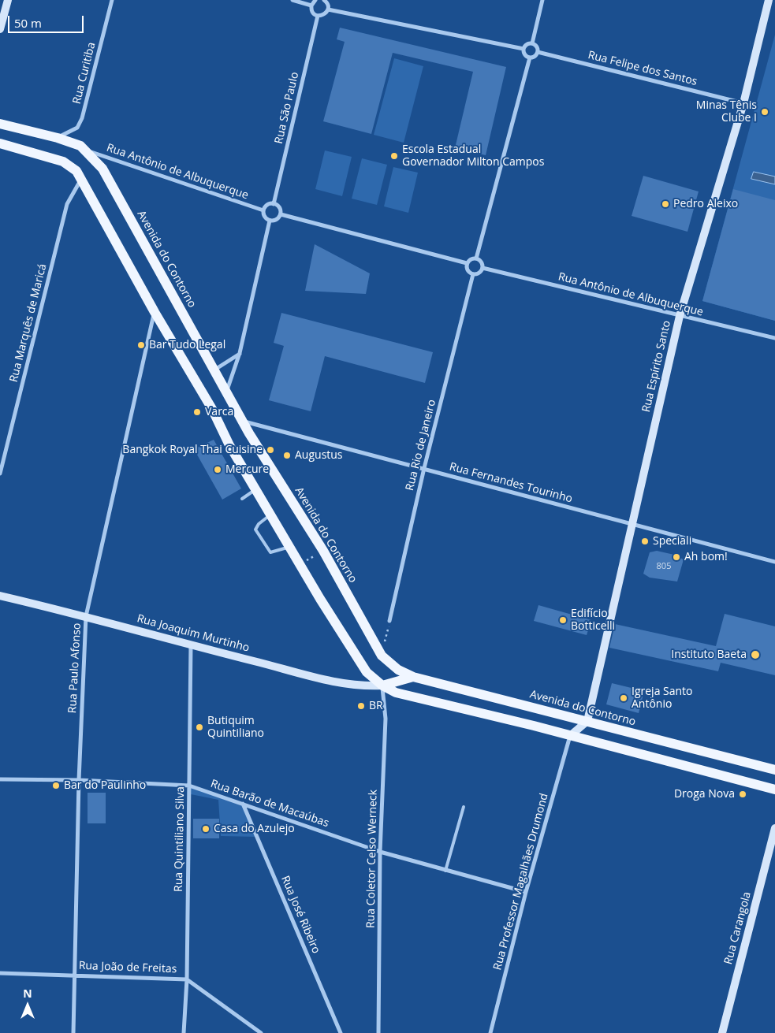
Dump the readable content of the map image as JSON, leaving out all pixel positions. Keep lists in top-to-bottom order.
{
  "streets": {
    "main road": ["Avenida do Contorno"],
    "street": [
      "Rua Felipe dos Santos",
      "Rua Curitiba",
      "Rua São Paulo",
      "Rua Antônio de Albuquerque",
      "Rua Marquês de Maricá",
      "Rua Espírito Santo",
      "Rua Rio de Janeiro",
      "Rua Fernandes Tourinho",
      "Rua Joaquim Murtinho",
      "Rua Paulo Afonso",
      "Rua Barão de Macaúbas",
      "Rua Quintiliano Silva",
      "Rua Coletor Celso Werneck",
      "Rua Professor Magalhães Drumond",
      "Rua José Ribeiro",
      "Rua Carangola",
      "Rua João de Freitas"
    ]
  },
  "crossings": [
    ["Rua Felipe dos Santos", "Rua Espírito Santo"],
    ["Rua Curitiba", "Avenida do Contorno"],
    ["Rua São Paulo", "Rua Antônio de Albuquerque"],
    ["Rua Antônio de Albuquerque", "Avenida do Contorno"],
    ["Rua Antônio de Albuquerque", "Rua Espírito Santo"],
    ["Rua Antônio de Albuquerque", "Rua Rio de Janeiro"],
    ["Avenida do Contorno", "Rua Espírito Santo"],
    ["Avenida do Contorno", "Rua Fernandes Tourinho"],
    ["Rua Espírito Santo", "Rua Fernandes Tourinho"],
    ["Rua Rio de Janeiro", "Rua Fernandes Tourinho"],
    ["Rua Joaquim Murtinho", "Rua Paulo Afonso"],
    ["Rua Joaquim Murtinho", "Rua Quintiliano Silva"],
    ["Rua Joaquim Murtinho", "Rua Coletor Celso Werneck"],
    ["Rua Paulo Afonso", "Rua Barão de Macaúbas"],
    ["Rua Paulo Afonso", "Rua João de Freitas"],
    ["Rua Barão de Macaúbas", "Rua Quintiliano Silva"],
    ["Rua Barão de Macaúbas", "Rua Coletor Celso Werneck"],
    ["Rua Barão de Macaúbas", "Rua Professor Magalhães Drumond"],
    ["Rua Barão de Macaúbas", "Rua José Ribeiro"],
    ["Rua Quintiliano Silva", "Rua João de Freitas"]
  ],
  "places": [
    "Minas Tênis Clube I",
    "Escola Estadual Governador Milton Campos",
    "Pedro Aleixo",
    "Bar Tudo Legal",
    "Varca",
    "Bangkok Royal Thai Cuisine",
    "Augustus",
    "Mercure",
    "Speciali",
    "Ah bom!",
    "Edifício Botticelli",
    "Instituto Baeta",
    "Igreja Santo Antônio",
    "BR",
    "Butiquim Quintiliano",
    "Bar do Paulinho",
    "Droga Nova",
    "Casa do Azulejo"
  ],
  "house_numbers": ["805"],
  "scale_bar": "50 m",
  "north": "top"
}
